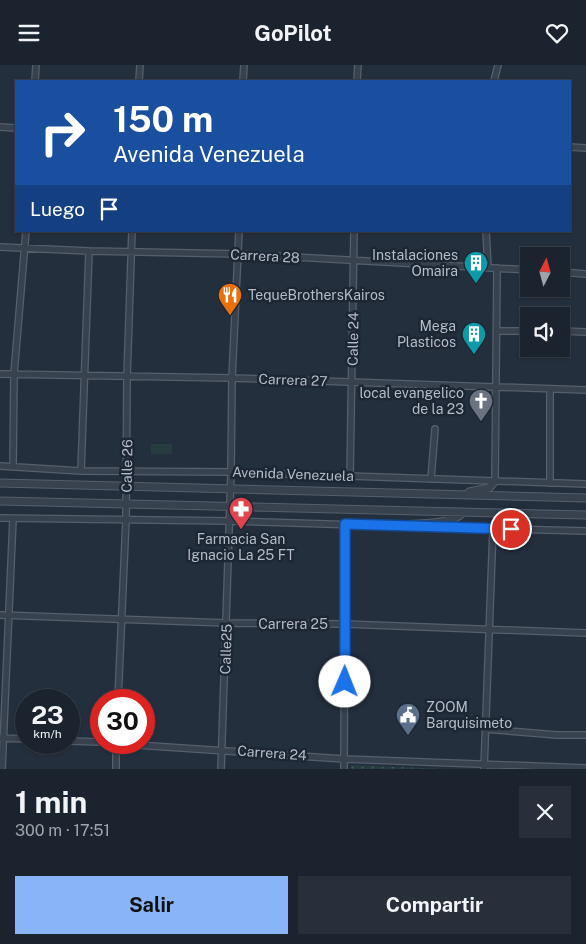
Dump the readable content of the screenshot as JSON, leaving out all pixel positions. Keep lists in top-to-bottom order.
{
  "streets": {
    "street": [
      "Carrera 28",
      "Calle 24",
      "Carrera 27",
      "Calle 26",
      "Avenida Venezuela",
      "Carrera 25",
      "Calle25",
      "Carrera 24"
    ]
  },
  "crossings": [
    ["Carrera 28", "Calle 24"],
    ["Carrera 28", "Calle 26"],
    ["Carrera 28", "Calle25"],
    ["Calle 24", "Carrera 27"],
    ["Calle 24", "Avenida Venezuela"],
    ["Carrera 27", "Calle 26"],
    ["Carrera 27", "Calle25"],
    ["Calle 26", "Avenida Venezuela"],
    ["Calle 26", "Carrera 25"],
    ["Avenida Venezuela", "Calle25"],
    ["Carrera 25", "Calle25"],
    ["Calle25", "Carrera 24"]
  ],
  "places": {
    "building": ["Instalaciones Omaira", "Mega Plasticos"],
    "restaurant": ["TequeBrothersKairos"],
    "church": ["local evangelico de la 23"],
    "pharmacy": ["Farmacia San Ignacio La 25 FT"],
    "public building": ["ZOOM Barquisimeto"]
  },
  "north": "top",
  "page": {
    "header": "GoPilot",
    "turn": ["150 m", "Avenida Venezuela"],
    "then": "Luego",
    "speed": "23 km/h",
    "limit": "30",
    "heading": ["1 min", "300 m · 17:51"],
    "buttons": ["Salir", "Compartir"]
  }
}
